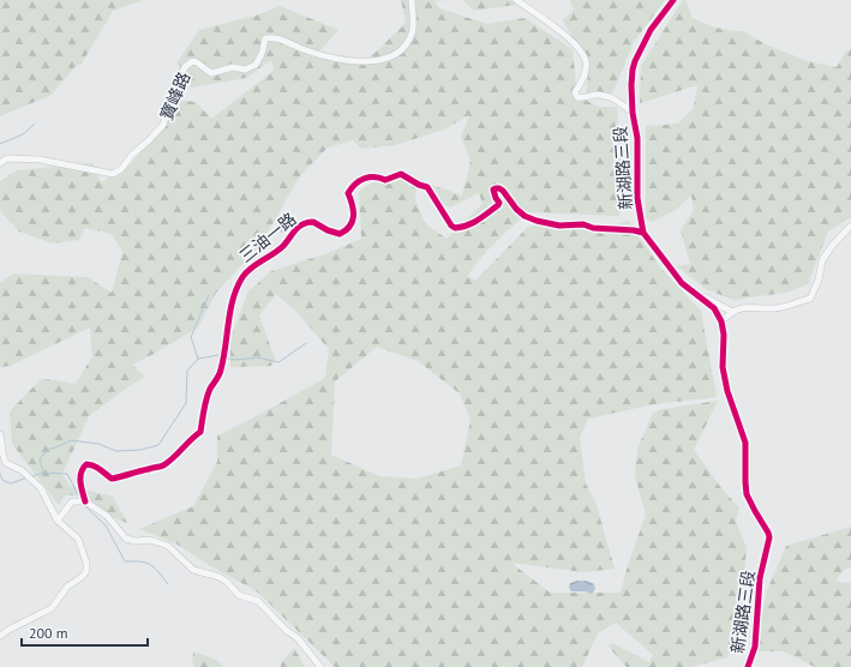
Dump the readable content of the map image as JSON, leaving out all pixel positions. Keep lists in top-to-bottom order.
{
  "streets": {
    "street": ["寶峰路", "新湖路三段", "三油一路"]
  },
  "crossings": [
    ["新湖路三段", "三油一路"]
  ],
  "scale_bar": "200 m"
}
